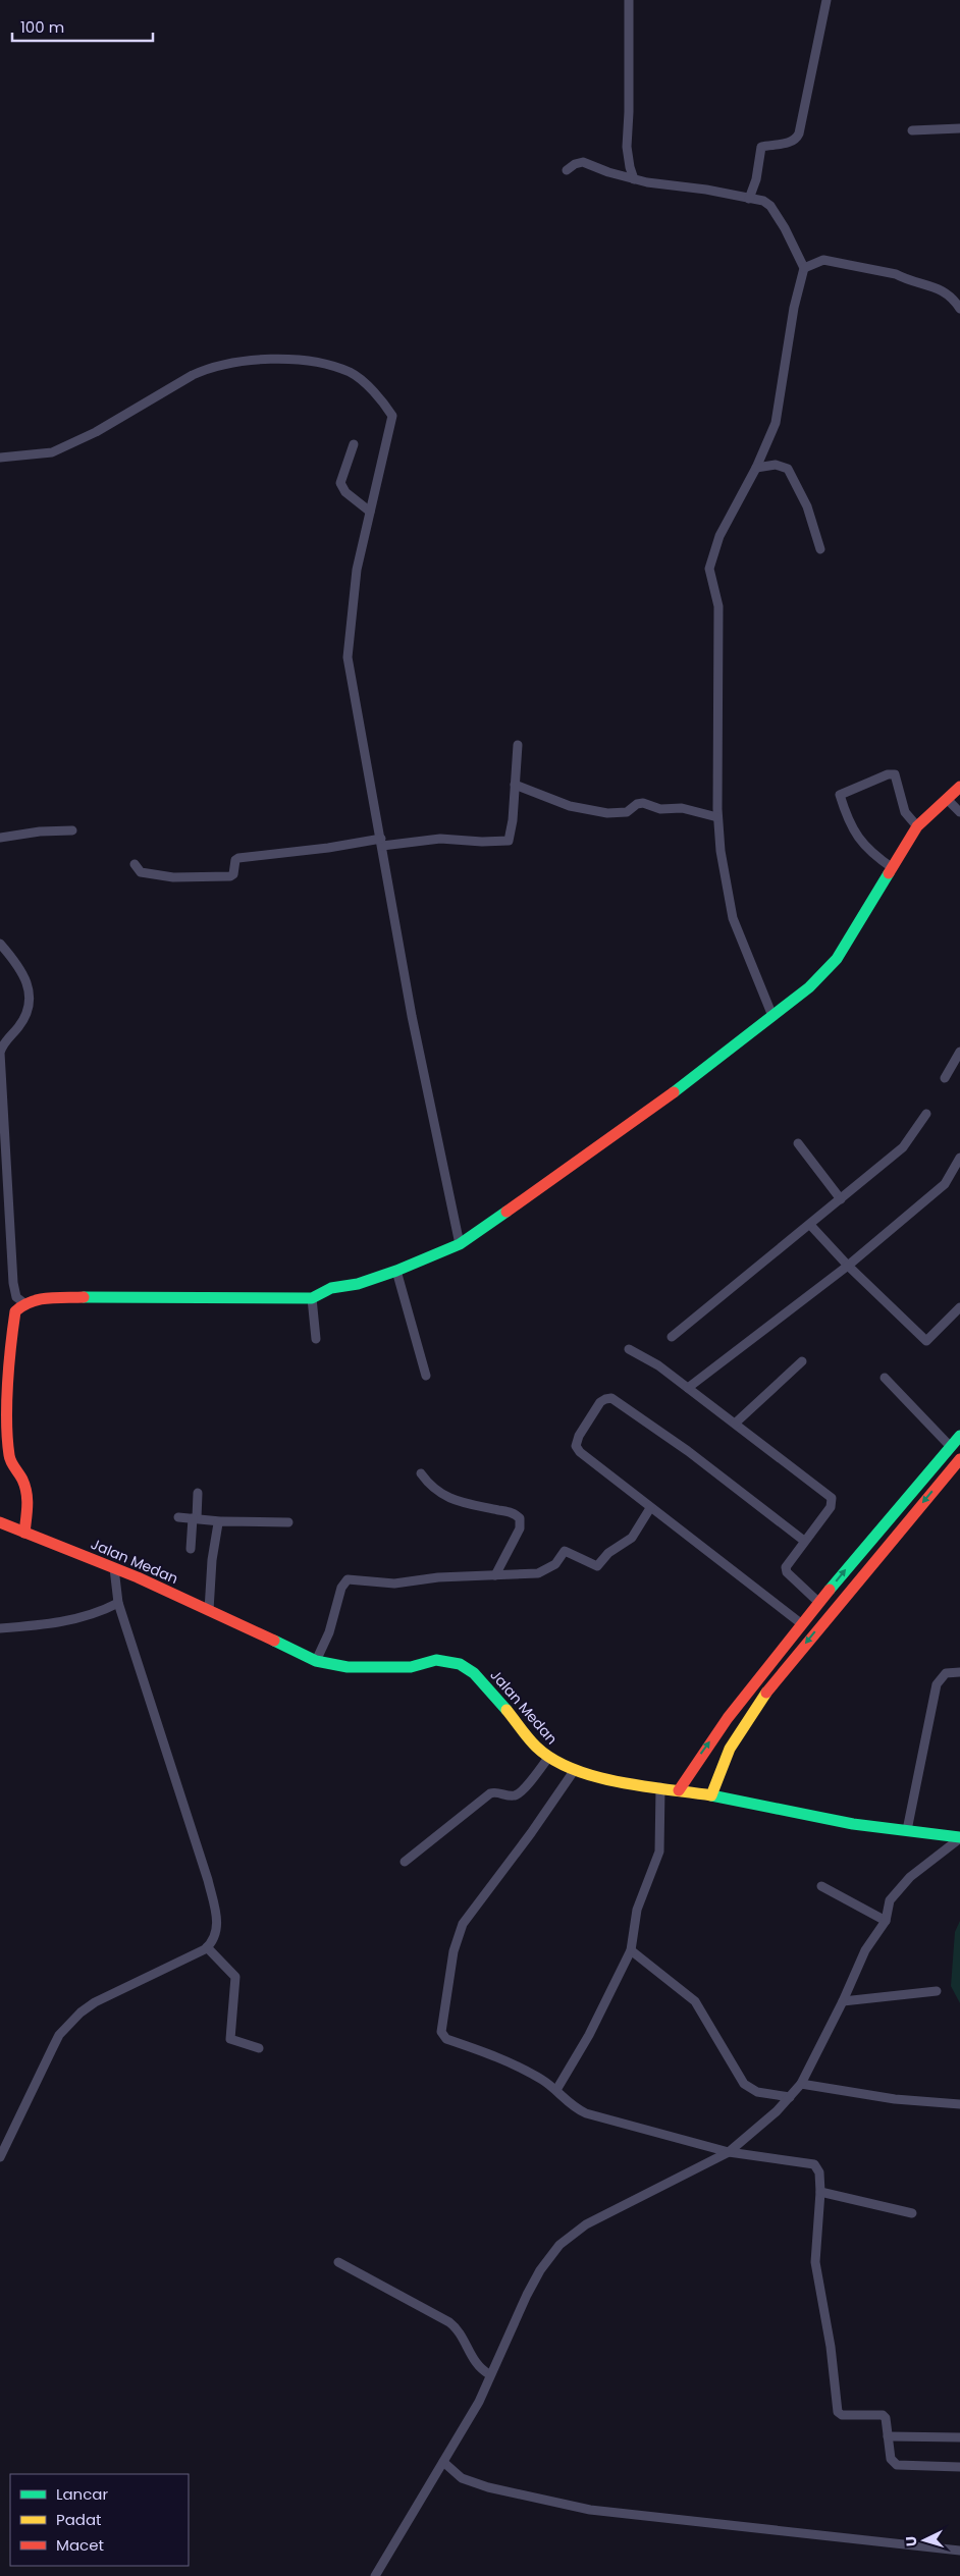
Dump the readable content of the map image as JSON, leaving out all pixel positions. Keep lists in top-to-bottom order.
{
  "streets": {
    "main road": ["Jalan Medan"]
  },
  "legend": ["Lancar", "Padat", "Macet"],
  "scale_bar": "100 m",
  "north": "left"
}
